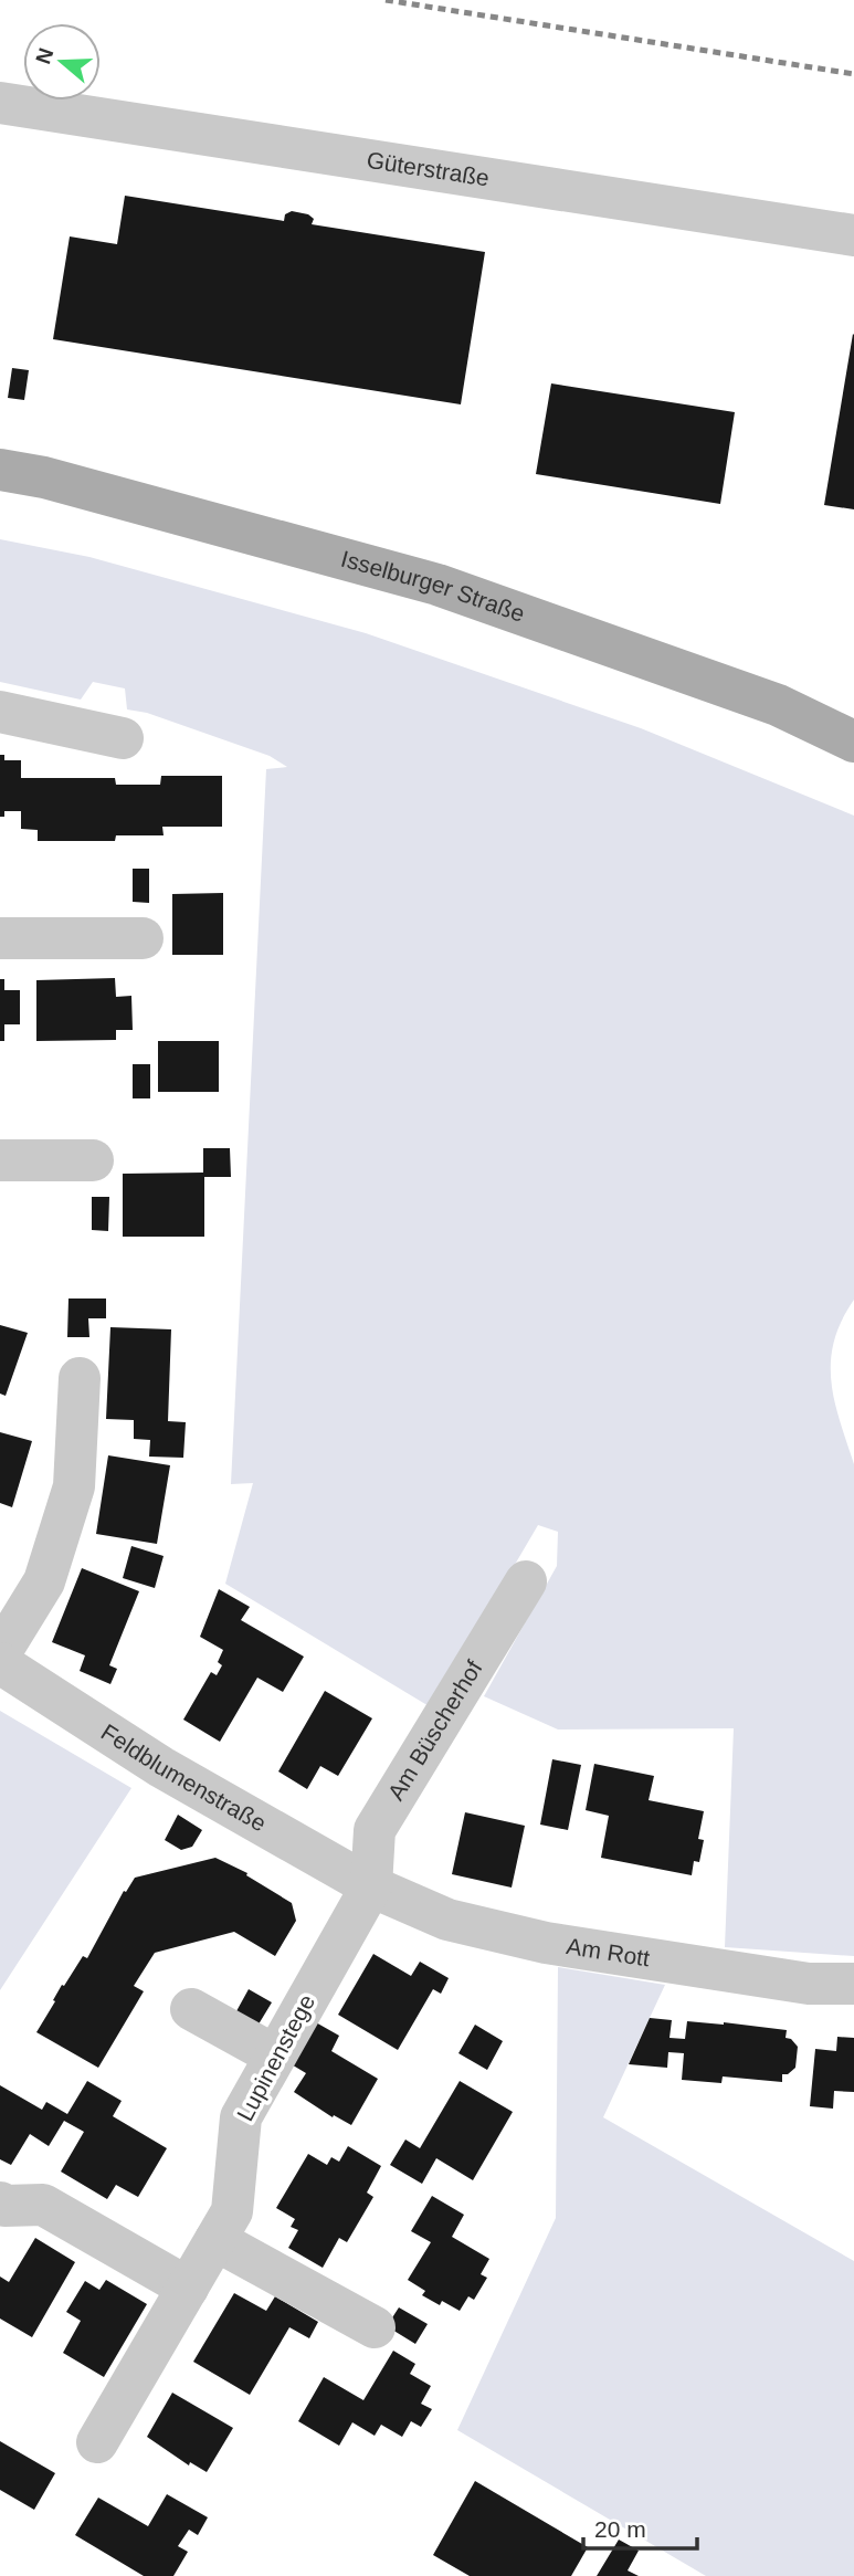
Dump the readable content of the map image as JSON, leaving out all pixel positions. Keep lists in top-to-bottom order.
{
  "streets": {
    "main road": ["Isselburger Straße"],
    "street": [
      "Güterstraße",
      "Am Büscherhof",
      "Feldblumenstraße",
      "Am Rott",
      "Lupinenstege"
    ]
  },
  "crossings": [
    ["Am Büscherhof", "Feldblumenstraße"],
    ["Am Büscherhof", "Am Rott"],
    ["Am Büscherhof", "Lupinenstege"],
    ["Feldblumenstraße", "Am Rott"],
    ["Feldblumenstraße", "Lupinenstege"],
    ["Am Rott", "Lupinenstege"]
  ],
  "scale_bar": "20 m",
  "north": "left"
}
